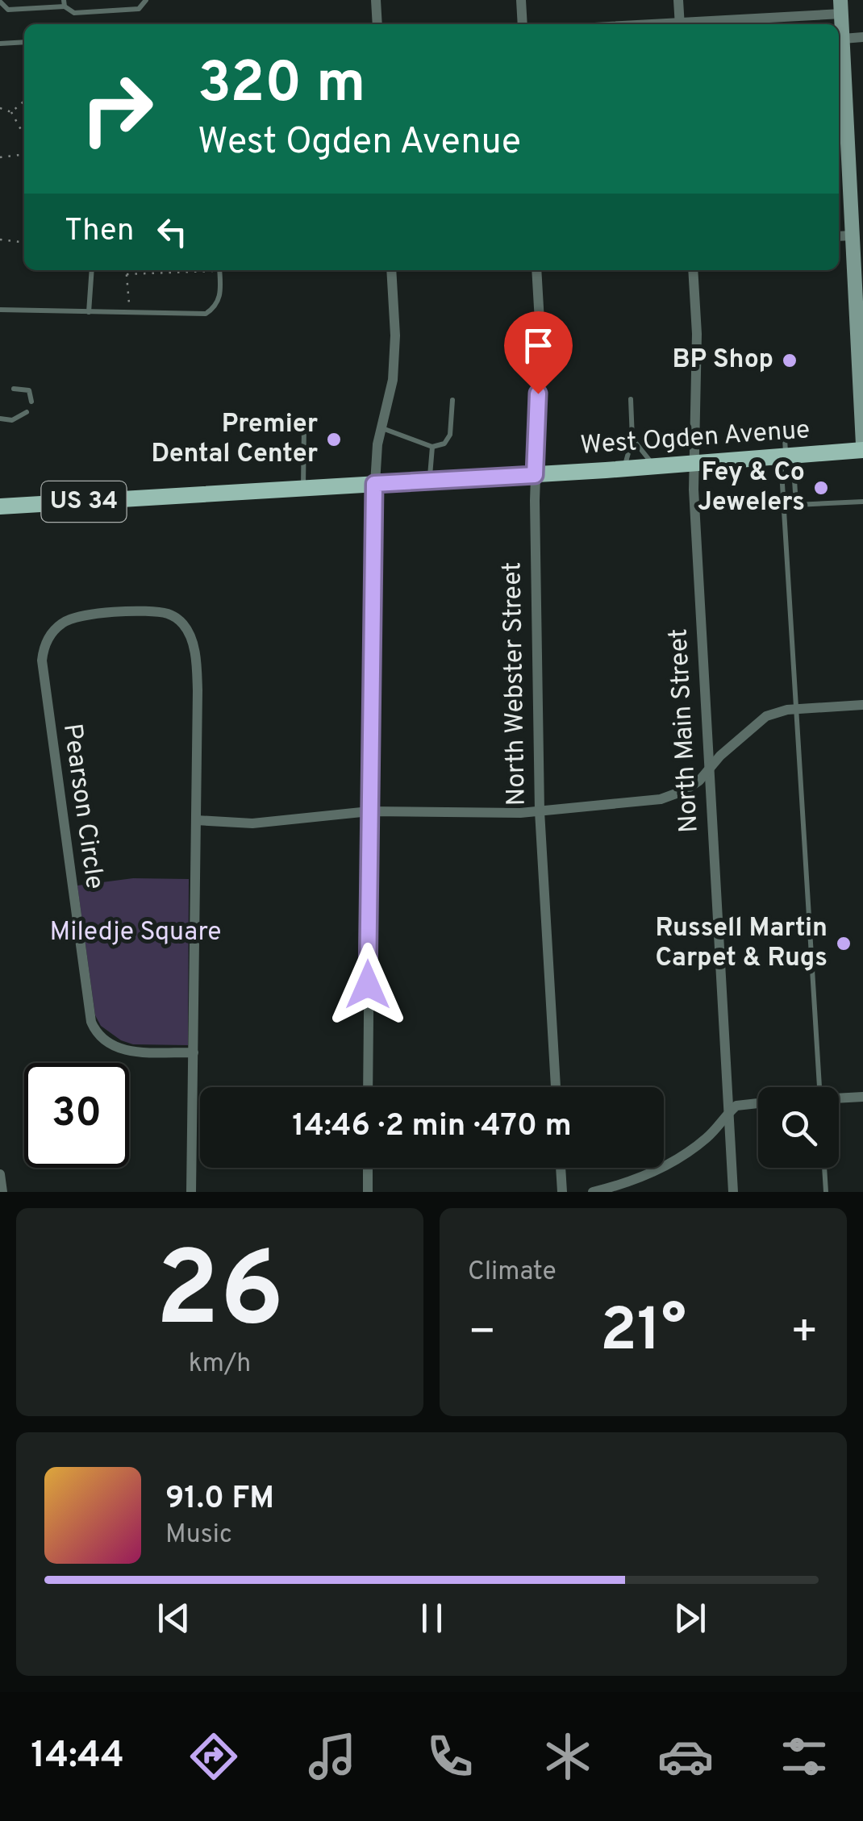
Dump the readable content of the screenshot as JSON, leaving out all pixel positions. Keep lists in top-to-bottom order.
{
  "streets": {
    "main road": ["West Ogden Avenue", "US 34"],
    "street": ["North Webster Street", "North Main Street", "Pearson Circle"]
  },
  "crossings": [
    ["West Ogden Avenue", "North Webster Street"],
    ["West Ogden Avenue", "North Main Street"]
  ],
  "parks": ["Miledje Square"],
  "places": [
    "BP Shop",
    "Premier Dental Center",
    "Fey & Co Jewelers",
    "Russell Martin Carpet & Rugs"
  ],
  "page": {
    "turn": ["320 m", "West Ogden Avenue"],
    "then": "Then",
    "limit": "30",
    "trip": "14:46 · 2 min · 470 m",
    "tile": [
      ["26", "km/h"],
      "Climate"
    ],
    "heat": ["−", "21°", "+"],
    "song": ["91.0 FM", "Music"],
    "tabs": "14:44"
  }
}
